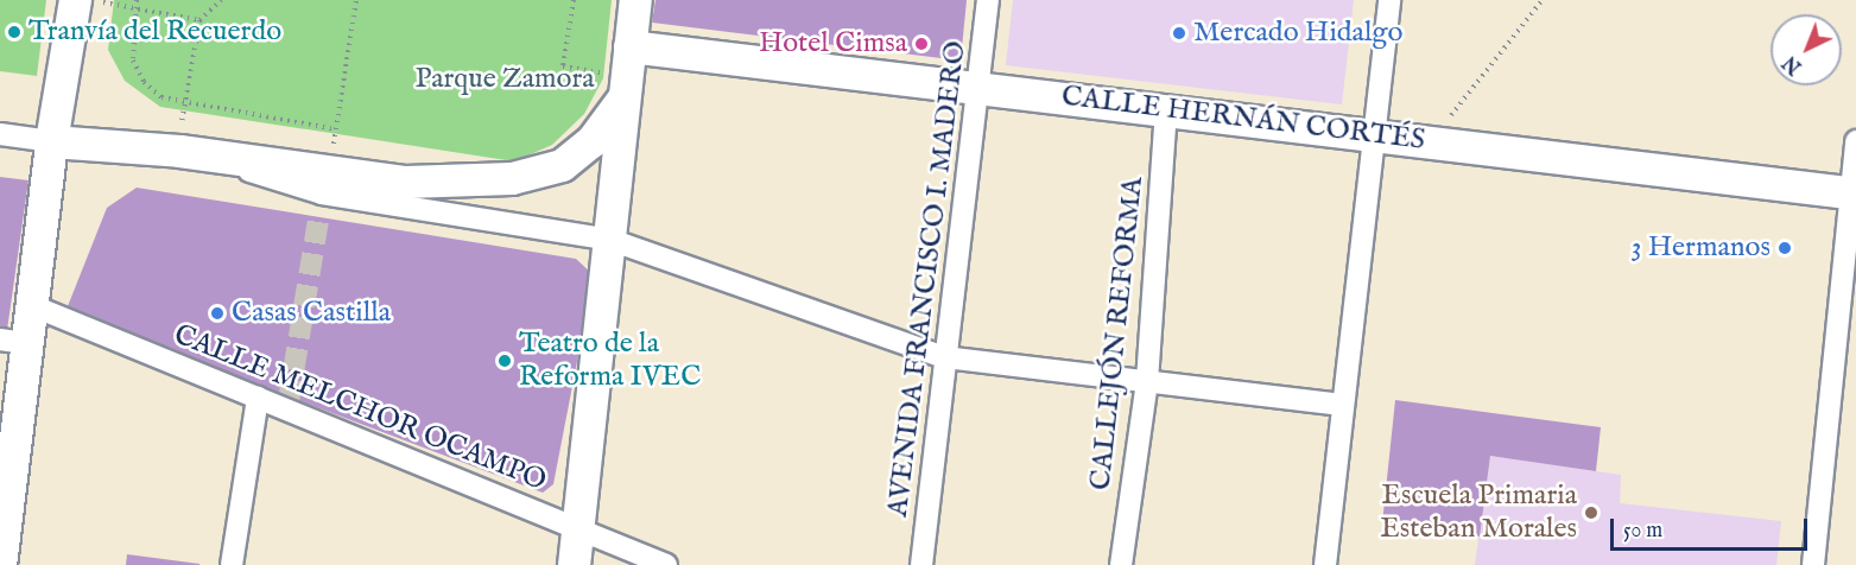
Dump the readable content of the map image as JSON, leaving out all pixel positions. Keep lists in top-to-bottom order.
{
  "streets": {
    "main road": ["CALLE HERNÁN CORTÉS"],
    "street": ["AVENIDA FRANCISCO I. MADERO", "CALLEJÓN REFORMA", "CALLE MELCHOR OCAMPO"]
  },
  "crossings": [
    ["CALLE HERNÁN CORTÉS", "AVENIDA FRANCISCO I. MADERO"],
    ["CALLE HERNÁN CORTÉS", "CALLEJÓN REFORMA"]
  ],
  "parks": ["Parque Zamora"],
  "places": [
    "Tranvía del Recuerdo",
    "Mercado Hidalgo",
    "Hotel Cimsa",
    "3 Hermanos",
    "Casas Castilla",
    "Teatro de la Reforma IVEC",
    "Escuela Primaria Esteban Morales"
  ],
  "scale_bar": "50 m",
  "north": "bottom left"
}
